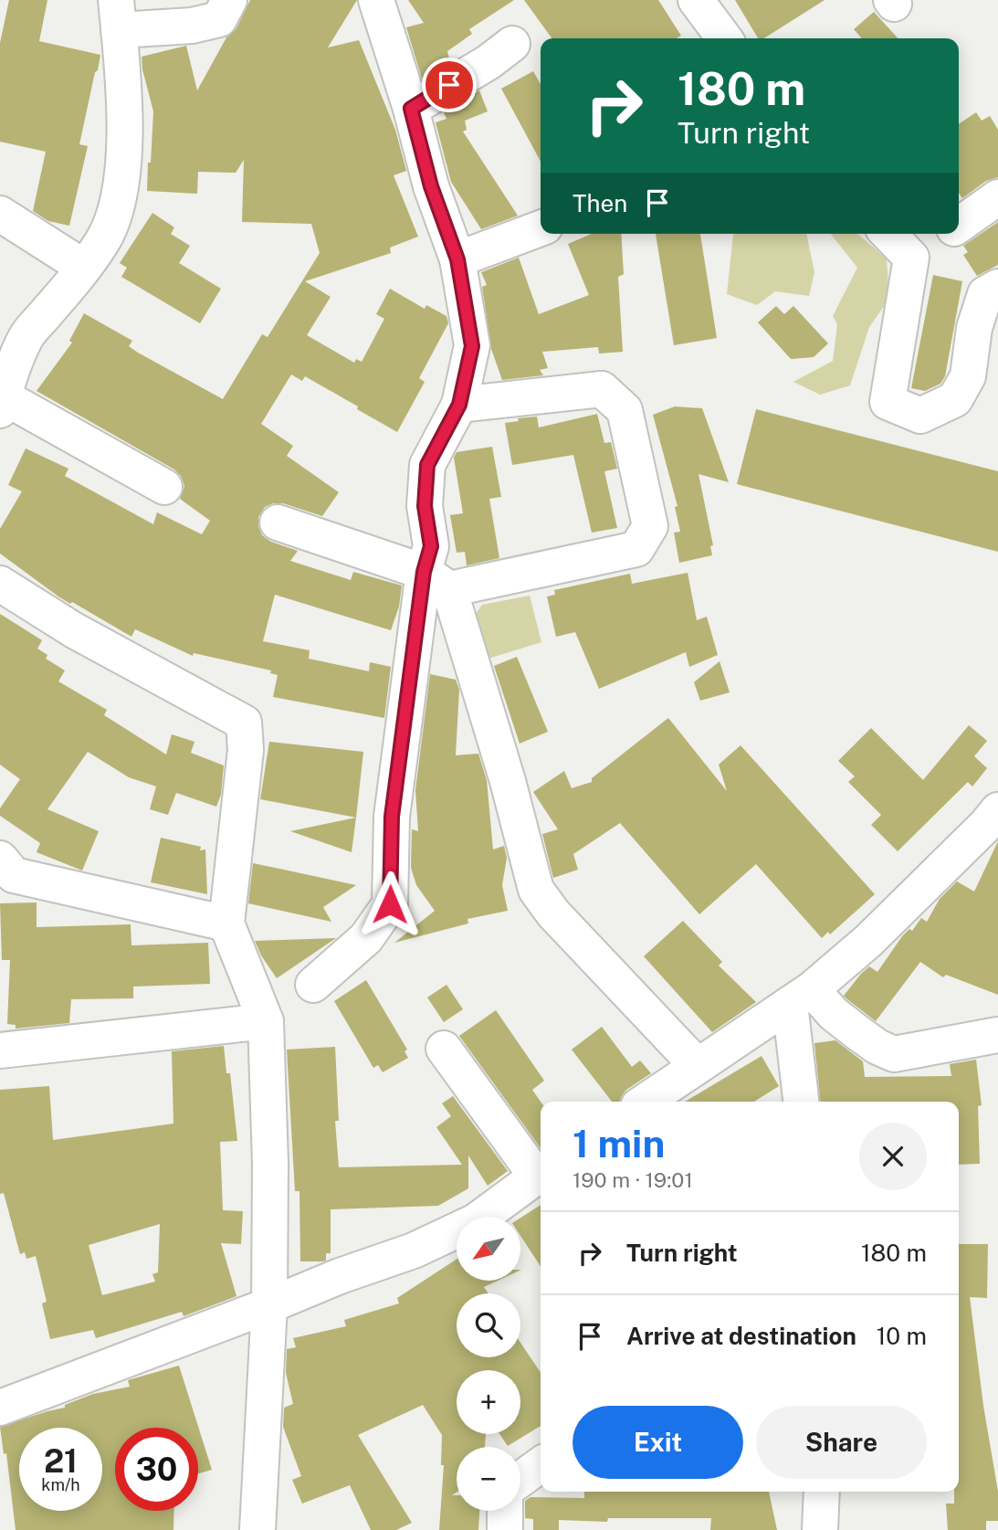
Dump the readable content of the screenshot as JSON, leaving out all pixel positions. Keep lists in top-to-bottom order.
{
  "north": "bottom left",
  "page": {
    "turn": ["180 m", "Turn right"],
    "then": "Then",
    "heading": ["1 min", "190 m · 19:01"],
    "list": [
      {
        "name": "Turn right",
        "value": "180 m"
      },
      {
        "name": "Arrive at destination",
        "value": "10 m"
      }
    ],
    "map_buttons": ["+", "−"],
    "buttons": ["Exit", "Share"],
    "speed": "21 km/h",
    "limit": "30"
  }
}
